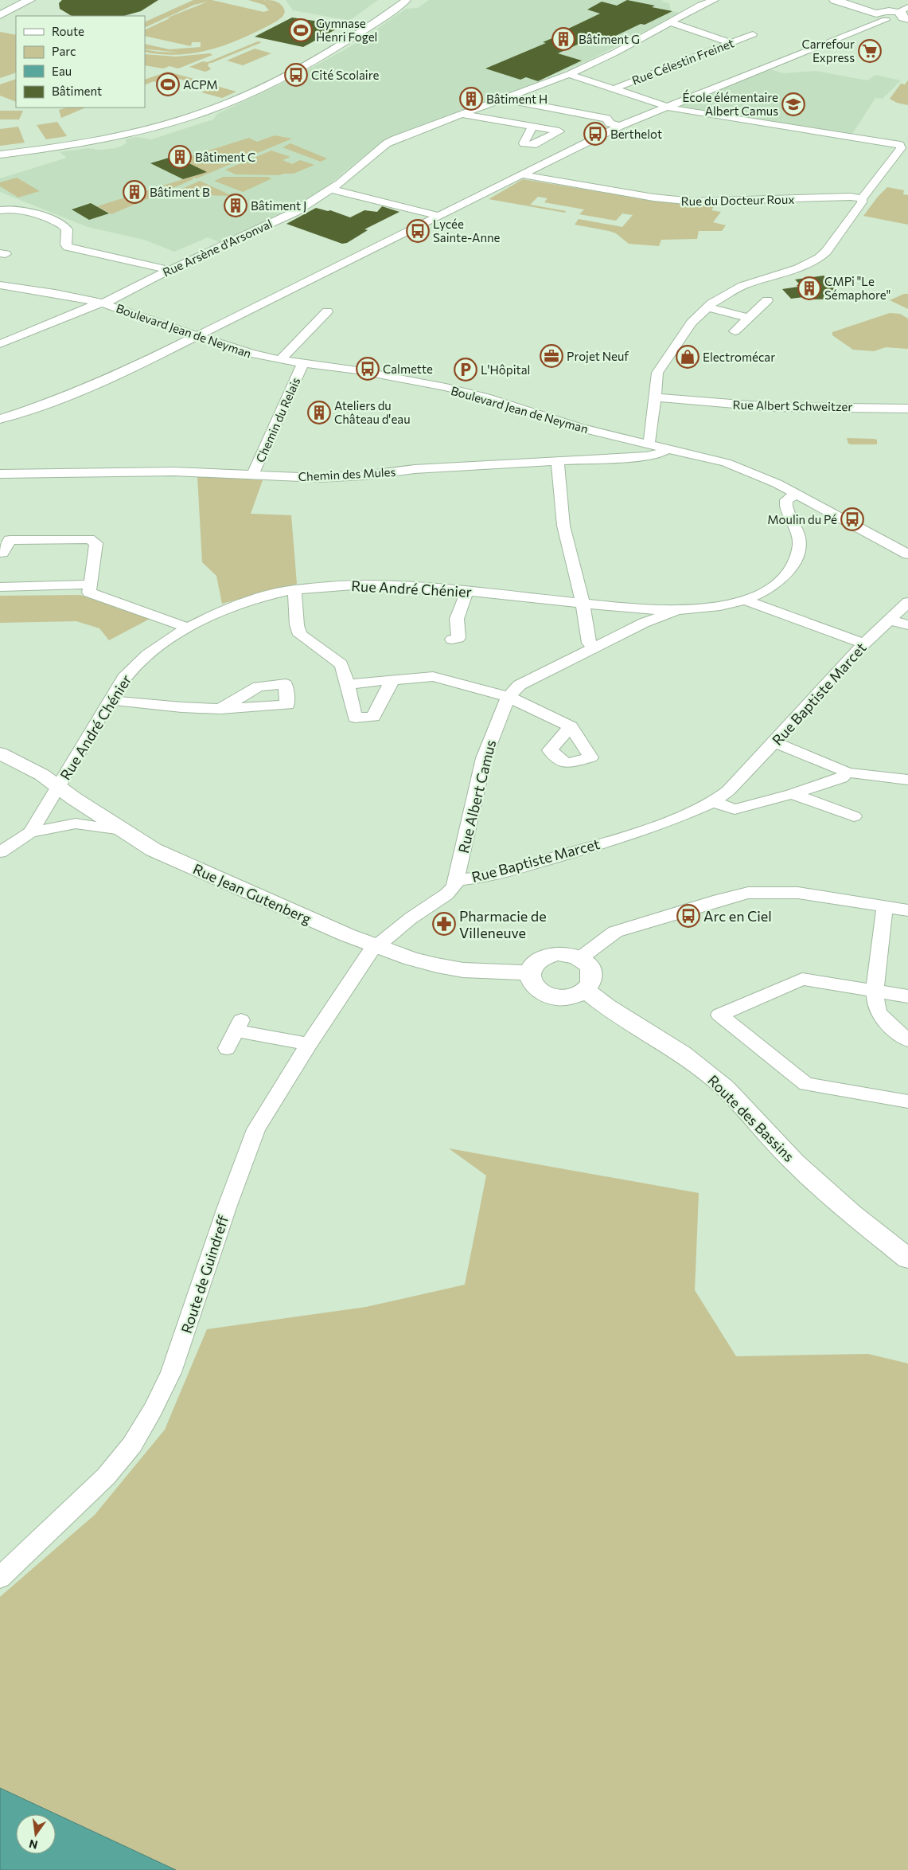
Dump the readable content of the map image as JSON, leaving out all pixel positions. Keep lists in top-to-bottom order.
{
  "streets": {
    "main road": ["Rue Jean Gutenberg", "Route des Bassins"],
    "street": [
      "Rue Célestin Freinet",
      "Rue du Docteur Roux",
      "Rue Arsène d'Arsonval",
      "Boulevard Jean de Neyman",
      "Rue Albert Schweitzer",
      "Chemin du Relais",
      "Chemin des Mules",
      "Rue André Chénier",
      "Rue Baptiste Marcet",
      "Rue Albert Camus",
      "Route de Guindreff"
    ]
  },
  "crossings": [
    ["Rue Arsène d'Arsonval", "Boulevard Jean de Neyman"],
    ["Boulevard Jean de Neyman", "Chemin du Relais"],
    ["Boulevard Jean de Neyman", "Chemin des Mules"],
    ["Boulevard Jean de Neyman", "Rue Albert Camus"],
    ["Chemin du Relais", "Chemin des Mules"],
    ["Rue André Chénier", "Rue Albert Camus"],
    ["Rue André Chénier", "Rue Jean Gutenberg"],
    ["Rue Baptiste Marcet", "Rue Albert Camus"],
    ["Rue Baptiste Marcet", "Rue Jean Gutenberg"],
    ["Rue Baptiste Marcet", "Route de Guindreff"],
    ["Rue Jean Gutenberg", "Route des Bassins"],
    ["Rue Jean Gutenberg", "Route de Guindreff"]
  ],
  "places": {
    "sports": ["Gymnase Henri Fogel", "ACPM"],
    "building": [
      "Bâtiment G",
      "Bâtiment H",
      "Bâtiment C",
      "Bâtiment B",
      "Bâtiment J",
      "CMPi \"Le Sémaphore\"",
      "Ateliers du Château d'eau"
    ],
    "supermarket": ["Carrefour Express"],
    "bus stop": [
      "Cité Scolaire",
      "Berthelot",
      "Lycée Sainte-Anne",
      "Calmette",
      "Moulin du Pé",
      "Arc en Ciel"
    ],
    "school or university": ["École élémentaire Albert Camus"],
    "office": ["Projet Neuf"],
    "shop": ["Electromécar"],
    "parking": ["L'Hôpital"],
    "pharmacy": ["Pharmacie de Villeneuve"]
  },
  "legend": [
    "Route",
    "Parc",
    "Eau",
    "Bâtiment"
  ],
  "north": "bottom"
}
